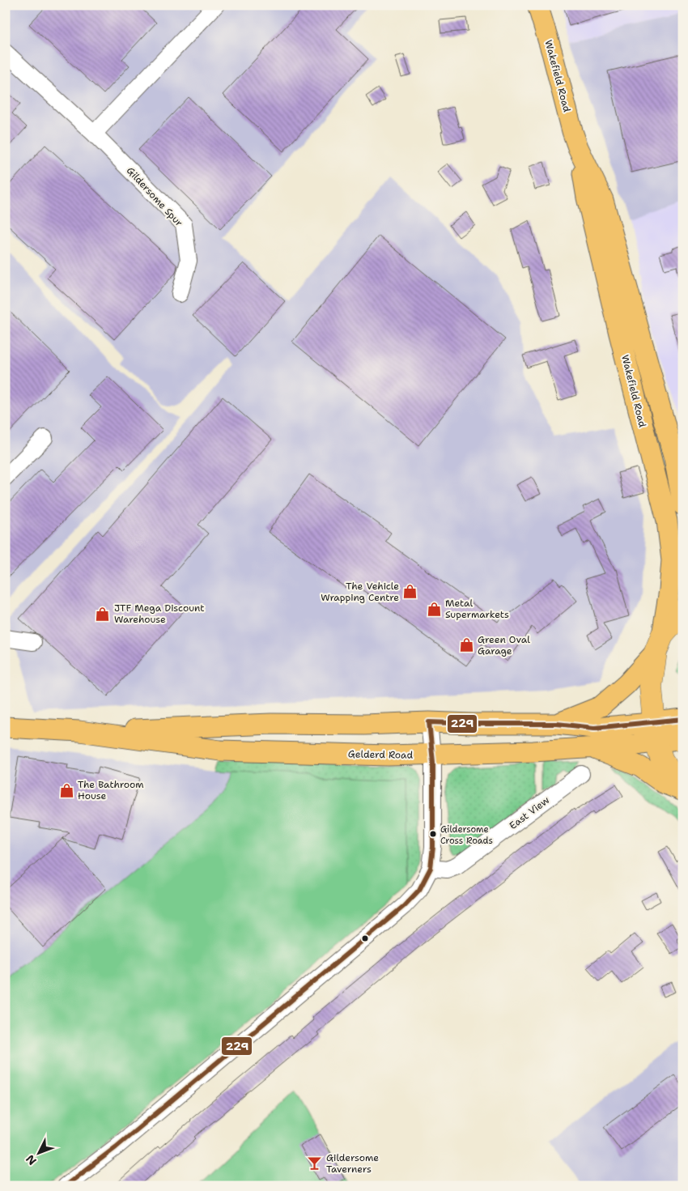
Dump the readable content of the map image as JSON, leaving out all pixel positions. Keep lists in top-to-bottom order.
{
  "streets": {
    "main road": ["Wakefield Road", "Gelderd Road"],
    "street": ["Gildersome Spur", "East View"]
  },
  "places": {
    "shop": [
      "The Vehicle Wrapping Centre",
      "Metal Supermarkets",
      "JTF Mega Discount Warehouse",
      "Green Oval Garage",
      "The Bathroom House"
    ],
    "other": ["Gildersome Cross Roads"],
    "bar": ["Gildersome Taverners"]
  },
  "lines": ["transit line 229"],
  "north": "bottom left"
}
